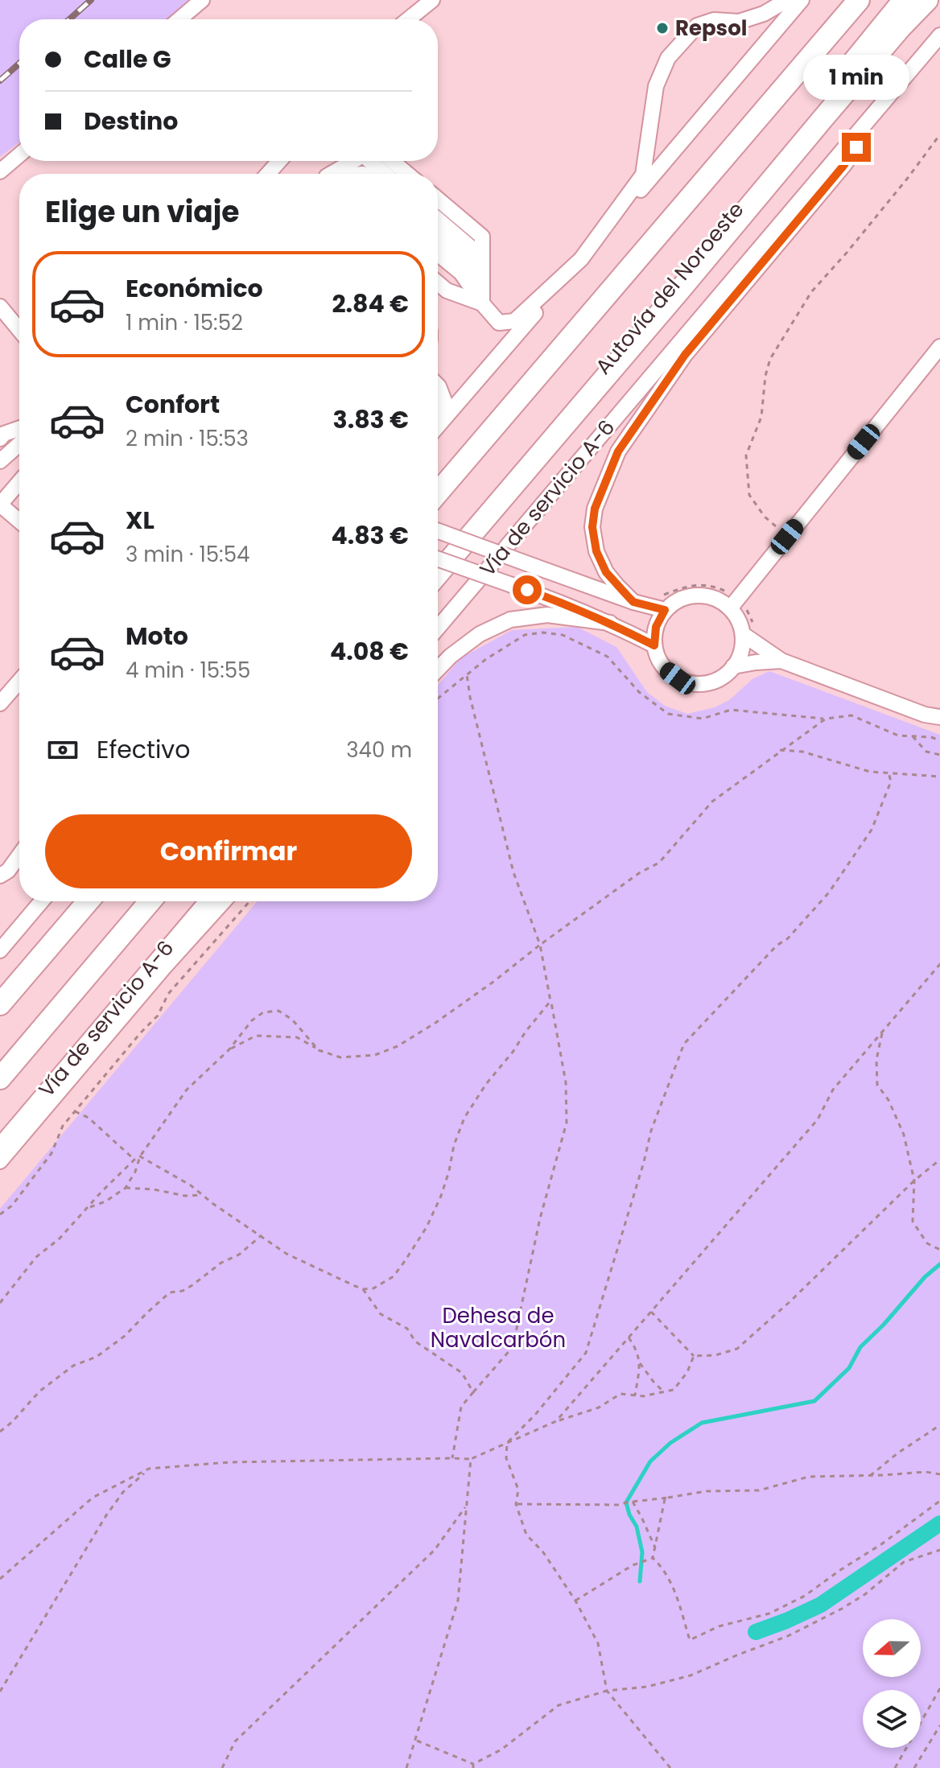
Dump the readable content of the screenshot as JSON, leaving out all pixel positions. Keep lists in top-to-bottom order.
{
  "streets": {
    "highway": ["Autovía del Noroeste"],
    "street": ["Vía de servicio A-6"]
  },
  "parks": ["Dehesa de Navalcarbón"],
  "places": ["Repsol"],
  "north": "left",
  "page": {
    "banner": ["Calle G", "Destino"],
    "bubble": "1 min",
    "heading": "Elige un viaje",
    "list": [
      {
        "name": "Económico",
        "note": "1 min · 15:52",
        "value": "2.84 €"
      },
      {
        "name": "Confort",
        "note": "2 min · 15:53",
        "value": "3.83 €"
      },
      {
        "name": "XL",
        "note": "3 min · 15:54",
        "value": "4.83 €"
      },
      {
        "name": "Moto",
        "note": "4 min · 15:55",
        "value": "4.08 €"
      }
    ],
    "pay": ["Efectivo", "340 m"],
    "buttons": "Confirmar"
  }
}
